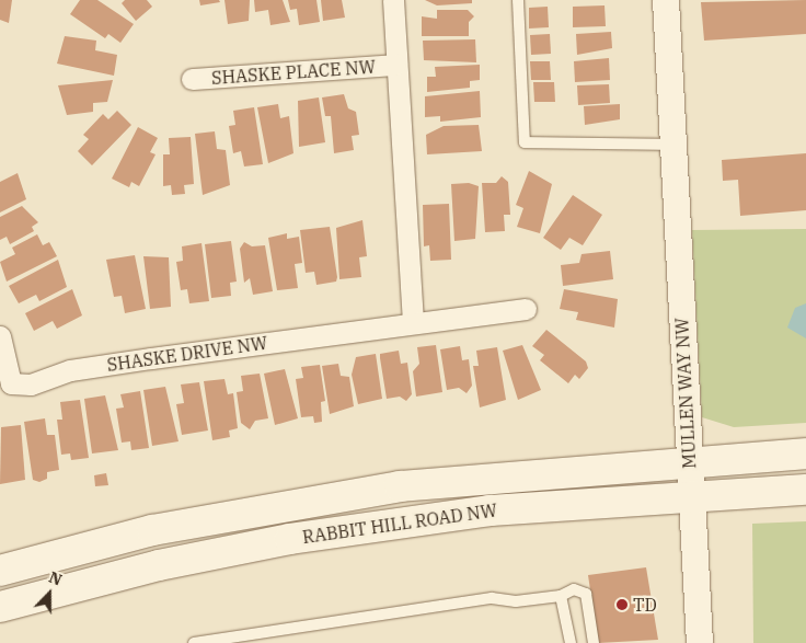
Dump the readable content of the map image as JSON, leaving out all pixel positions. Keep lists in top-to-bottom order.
{
  "streets": {
    "main road": ["RABBIT HILL ROAD NW"],
    "street": ["SHASKE PLACE NW", "SHASKE DRIVE NW", "MULLEN WAY NW"]
  },
  "crossings": [
    ["MULLEN WAY NW", "RABBIT HILL ROAD NW"]
  ],
  "places": ["TD"],
  "north": "top"
}
